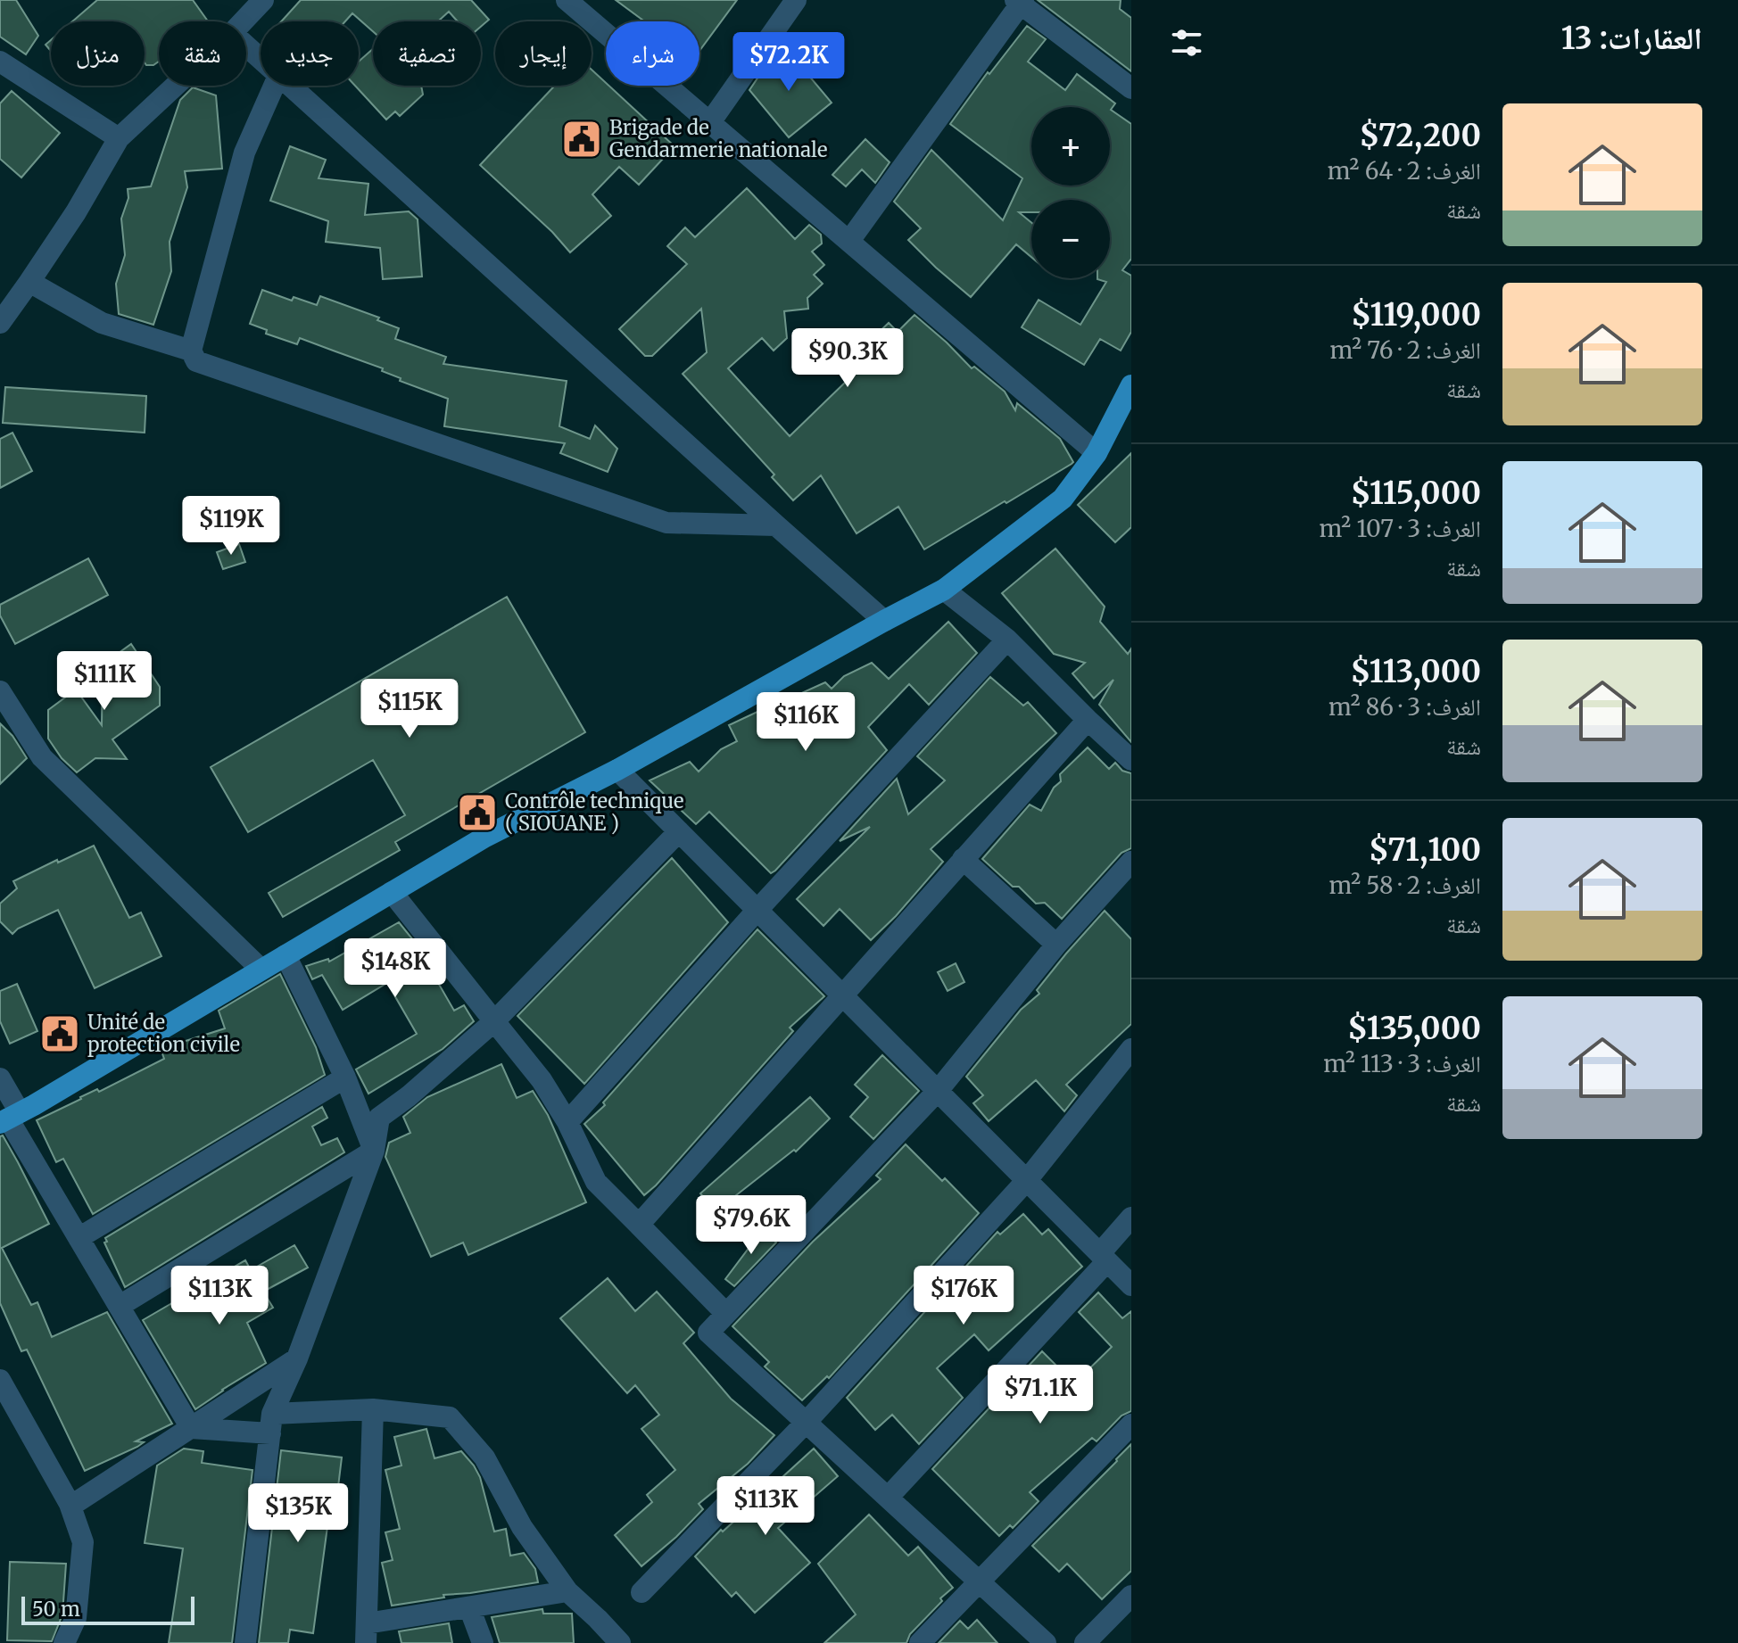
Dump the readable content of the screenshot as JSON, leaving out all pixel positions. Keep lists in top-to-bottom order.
{
  "places": {
    "public building": ["Brigade de Gendarmerie nationale", "Contrôle technique ( SIOUANE )", "Unité de protection civile"]
  },
  "scale_bar": "50 m",
  "page": {
    "heading": "العقارات: 13",
    "chip": [
      "شراء",
      "إيجار",
      "تصفية",
      "جديد",
      "شقة",
      "منزل"
    ],
    "price": [
      "$72.2K",
      "$90.3K",
      "$119K",
      "$111K",
      "$115K",
      "$116K",
      "$148K",
      "$79.6K",
      "$113K",
      "$176K",
      "$71.1K",
      "$113K",
      "$135K"
    ],
    "list": [
      {
        "name": "$72,200",
        "note": "الغرف: 2 · 64 m² · شقة"
      },
      {
        "name": "$119,000",
        "note": "الغرف: 2 · 76 m² · شقة"
      },
      {
        "name": "$115,000",
        "note": "الغرف: 3 · 107 m² · شقة"
      },
      {
        "name": "$113,000",
        "note": "الغرف: 3 · 86 m² · شقة"
      },
      {
        "name": "$71,100",
        "note": "الغرف: 2 · 58 m² · شقة"
      },
      {
        "name": "$135,000",
        "note": "الغرف: 3 · 113 m² · شقة"
      }
    ],
    "map_buttons": ["+", "−"],
    "scale": "50 m"
  }
}
